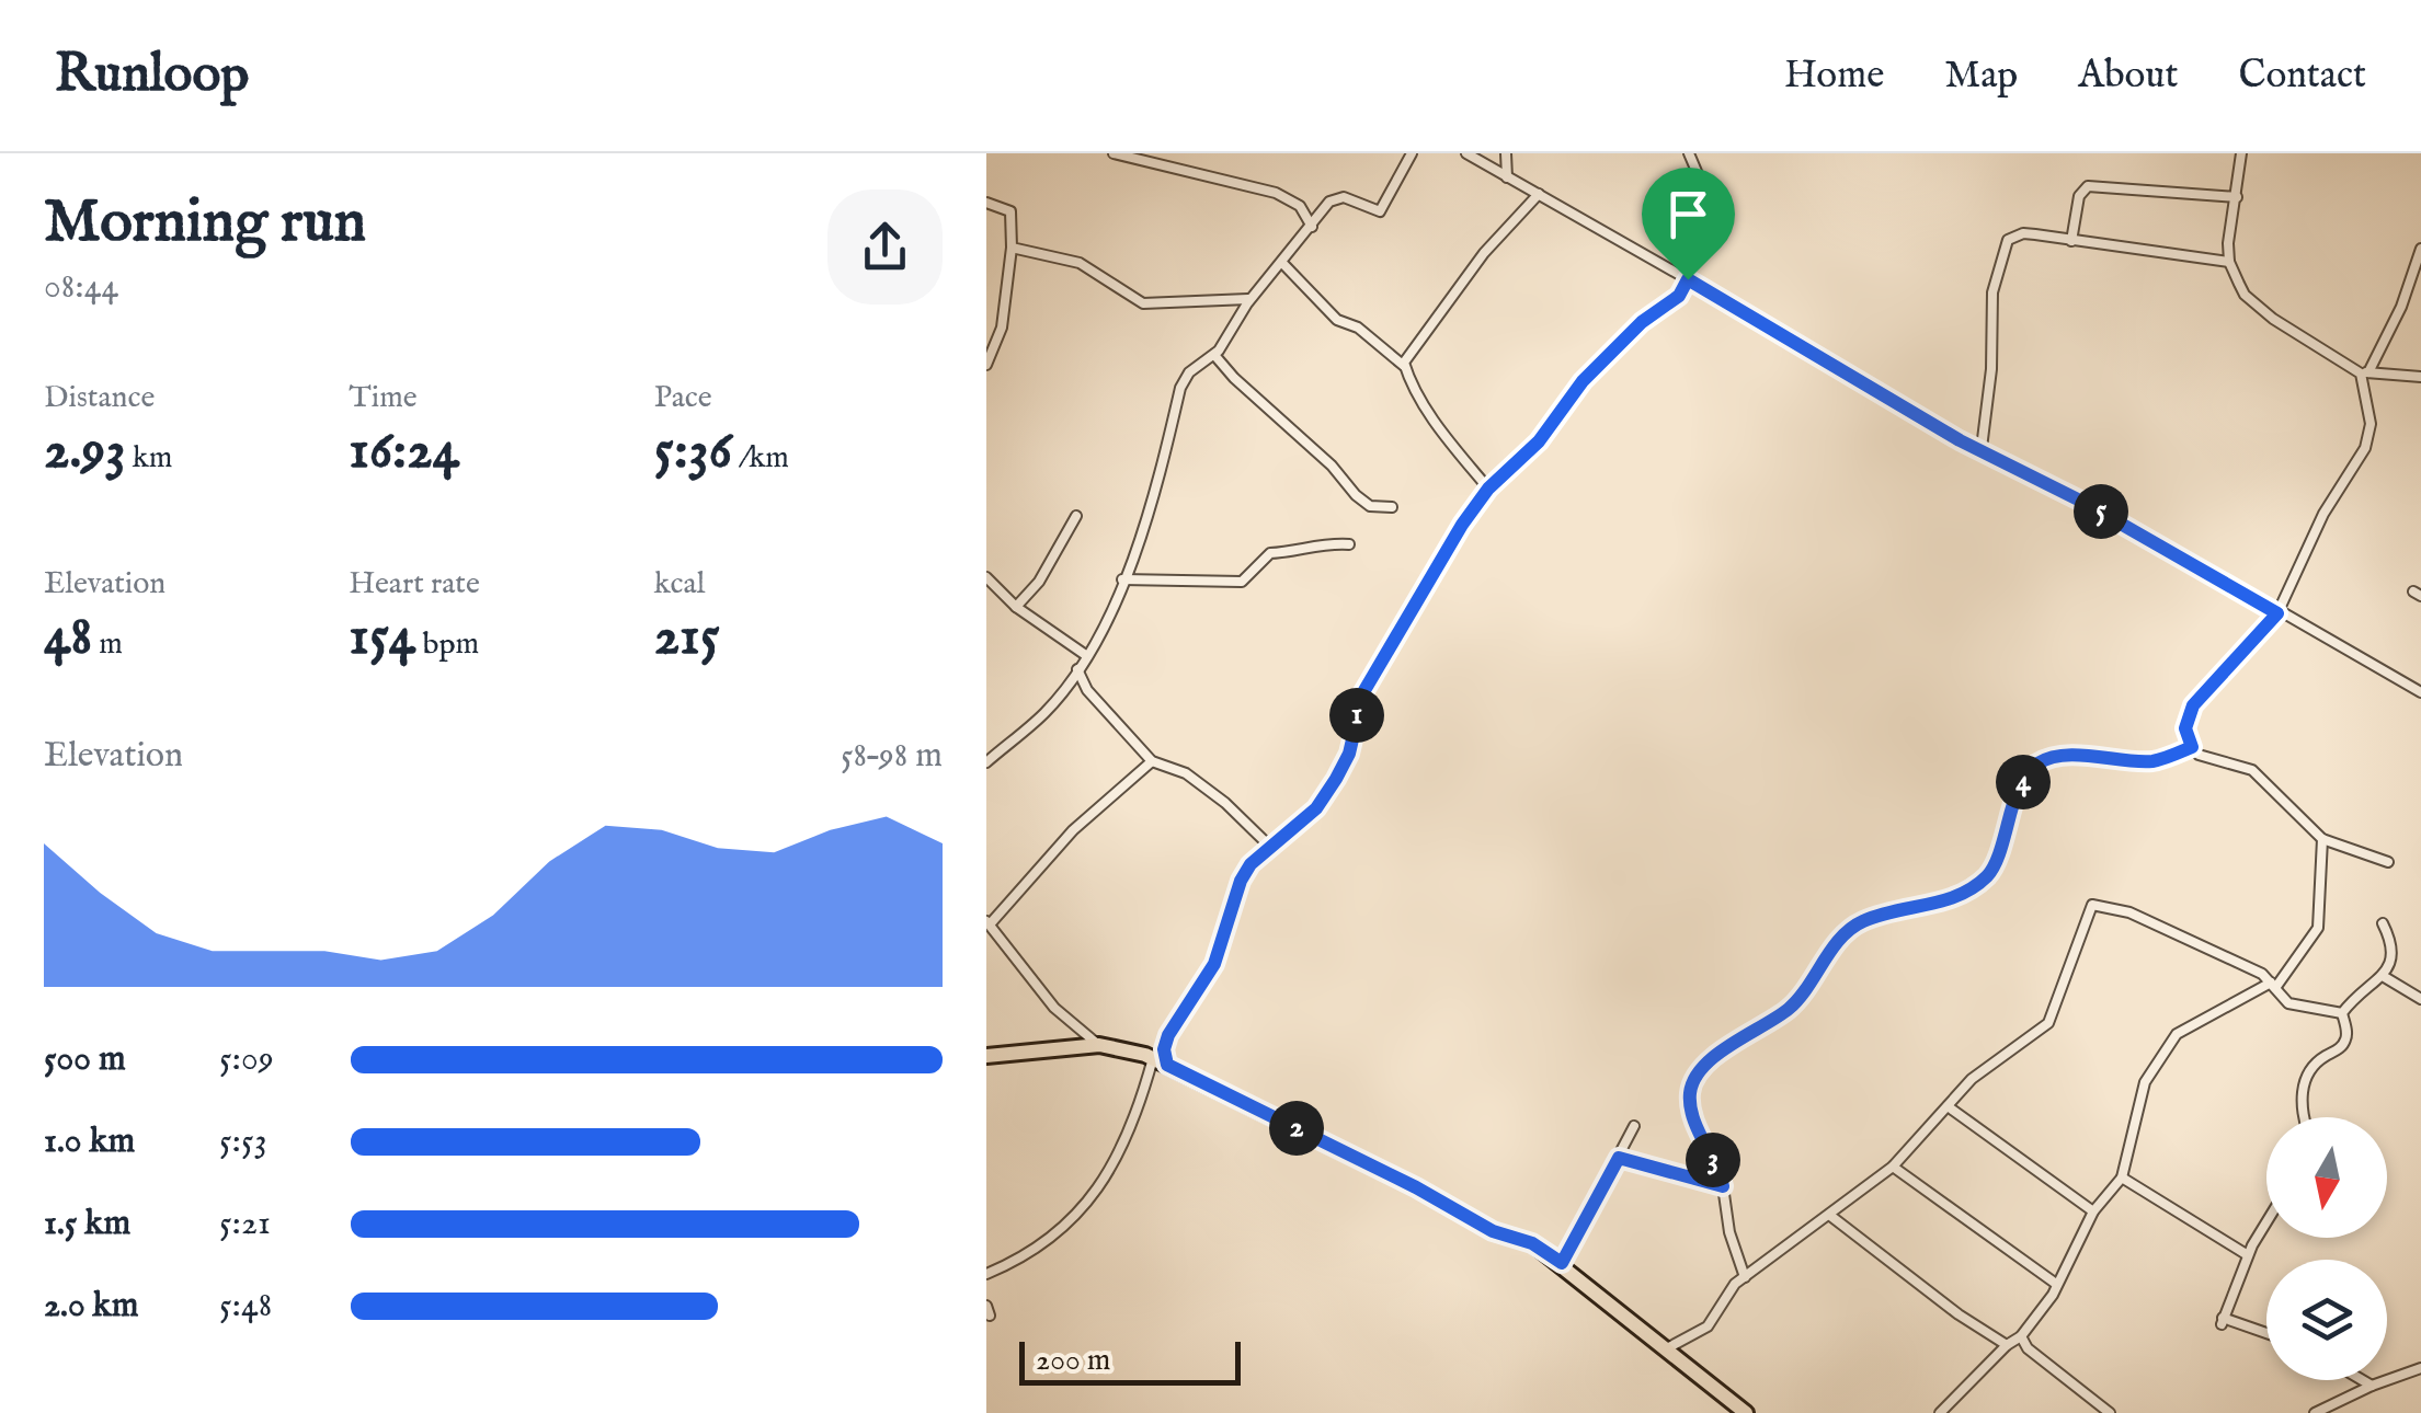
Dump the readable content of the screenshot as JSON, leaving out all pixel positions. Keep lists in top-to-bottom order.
{
  "scale_bar": "200 m",
  "north": "bottom",
  "page": {
    "header": "Runloop",
    "nav": [
      "Home",
      "Map",
      "About",
      "Contact"
    ],
    "heading": ["Morning run", "08:44"],
    "stats": [
      ["Distance", "2.93 km"],
      ["Time", "16:24"],
      ["Pace", "5:36 /km"],
      ["Elevation", "48 m"],
      ["Heart rate", "154 bpm"],
      ["kcal", "215"]
    ],
    "pins": [
      "5",
      "1",
      "4",
      "2",
      "3"
    ],
    "chart": ["Elevation", "58–98 m"],
    "list": [
      {
        "name": "500 m",
        "note": "5:09"
      },
      {
        "name": "1.0 km",
        "note": "5:53"
      },
      {
        "name": "1.5 km",
        "note": "5:21"
      },
      {
        "name": "2.0 km",
        "note": "5:48"
      }
    ],
    "scale": "200 m"
  }
}
